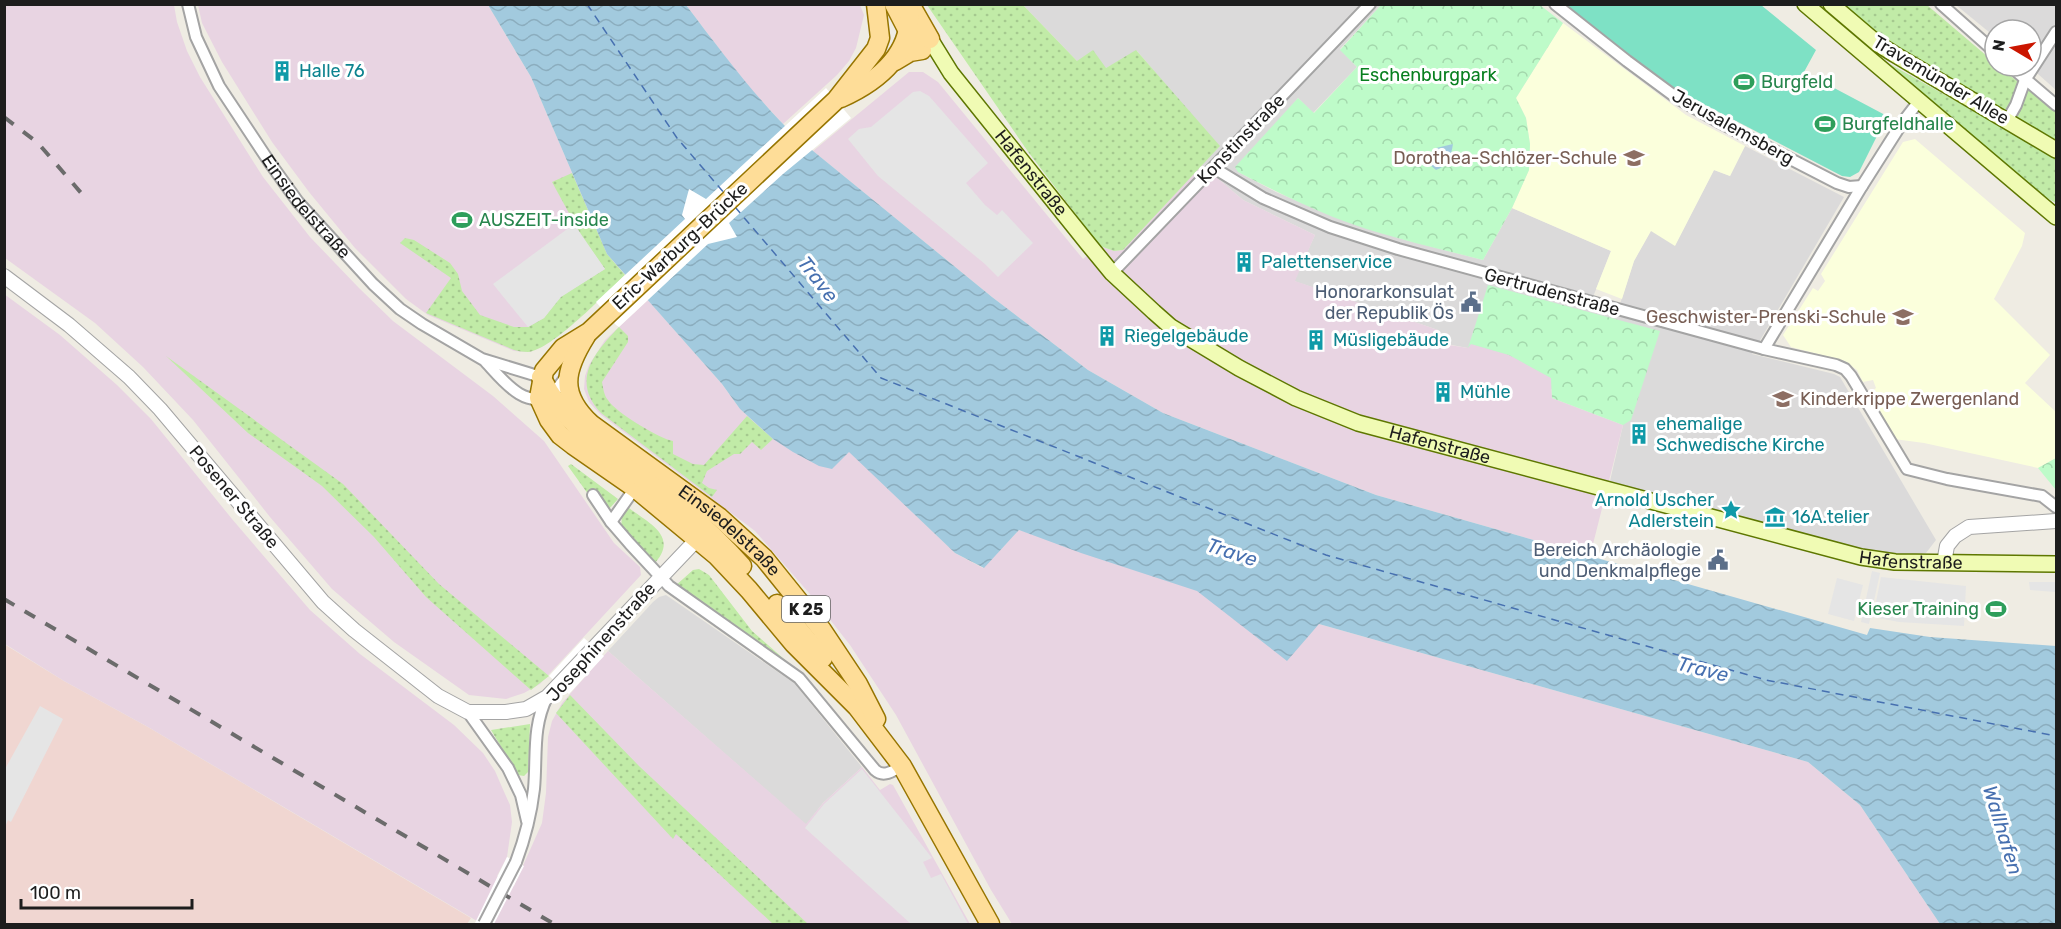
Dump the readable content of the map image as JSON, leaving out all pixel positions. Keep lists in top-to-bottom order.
{
  "streets": {
    "main road": [
      "Travemünder Allee",
      "Hafenstraße",
      "Einsiedelstraße",
      "Eric-Warburg-Brücke",
      "K 25"
    ],
    "street": [
      "Jerusalemsberg",
      "Konstinstraße",
      "Gertrudenstraße",
      "Posener Straße",
      "Josephinenstraße"
    ]
  },
  "crossings": [
    ["Konstinstraße", "Hafenstraße"],
    ["Konstinstraße", "Gertrudenstraße"],
    ["Hafenstraße", "Eric-Warburg-Brücke"],
    ["Einsiedelstraße", "Eric-Warburg-Brücke"],
    ["Einsiedelstraße", "Josephinenstraße"],
    ["Posener Straße", "Josephinenstraße"]
  ],
  "water": ["Trave", "Wallhafen"],
  "parks": ["Eschenburgpark"],
  "places": {
    "building": [
      "Halle 76",
      "Palettenservice",
      "Riegelgebäude",
      "Müsligebäude",
      "Mühle",
      "ehemalige Schwedische Kirche"
    ],
    "sports": [
      "Burgfeld",
      "Burgfeldhalle",
      "AUSZEIT-inside",
      "Kieser Training"
    ],
    "school or university": ["Dorothea-Schlözer-Schule", "Geschwister-Prenski-Schule", "Kinderkrippe Zwergenland"],
    "public building": ["Honorarkonsulat der Republik Ös", "Bereich Archäologie und Denkmalpflege"],
    "place": ["Arnold Uscher Adlerstein"],
    "museum": ["16A.telier"]
  },
  "scale_bar": "100 m",
  "north": "left"
}
